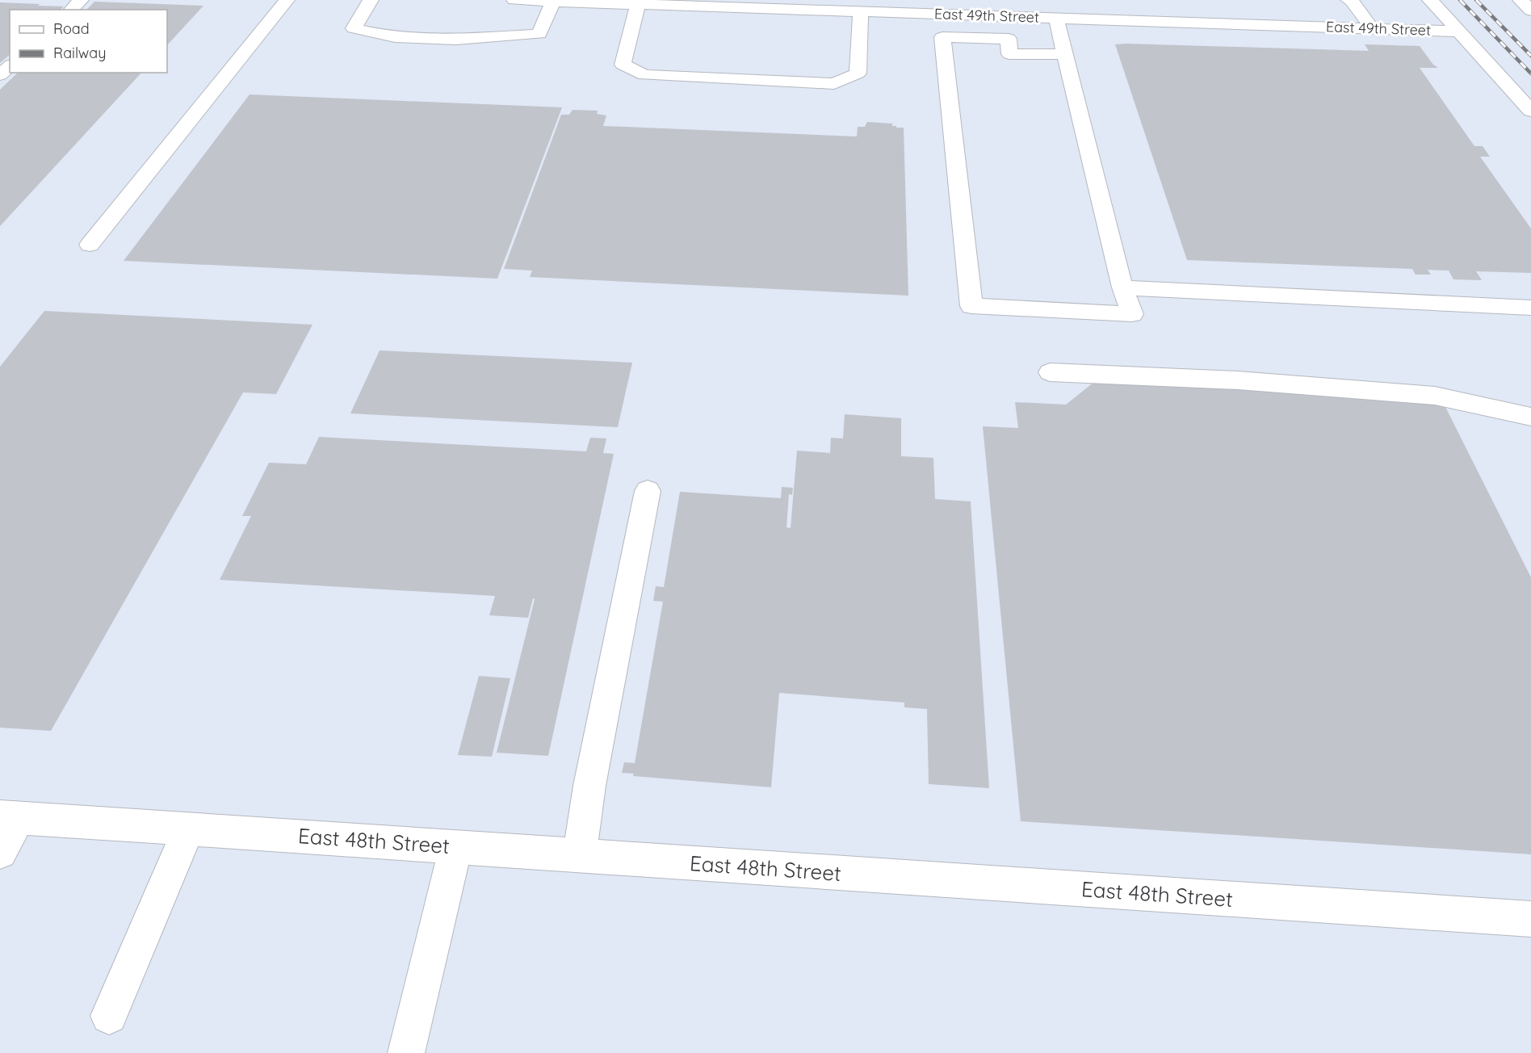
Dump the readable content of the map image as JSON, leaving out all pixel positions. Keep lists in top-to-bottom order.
{
  "streets": {
    "street": ["East 49th Street", "East 48th Street"]
  },
  "legend": ["Road", "Railway"]
}
